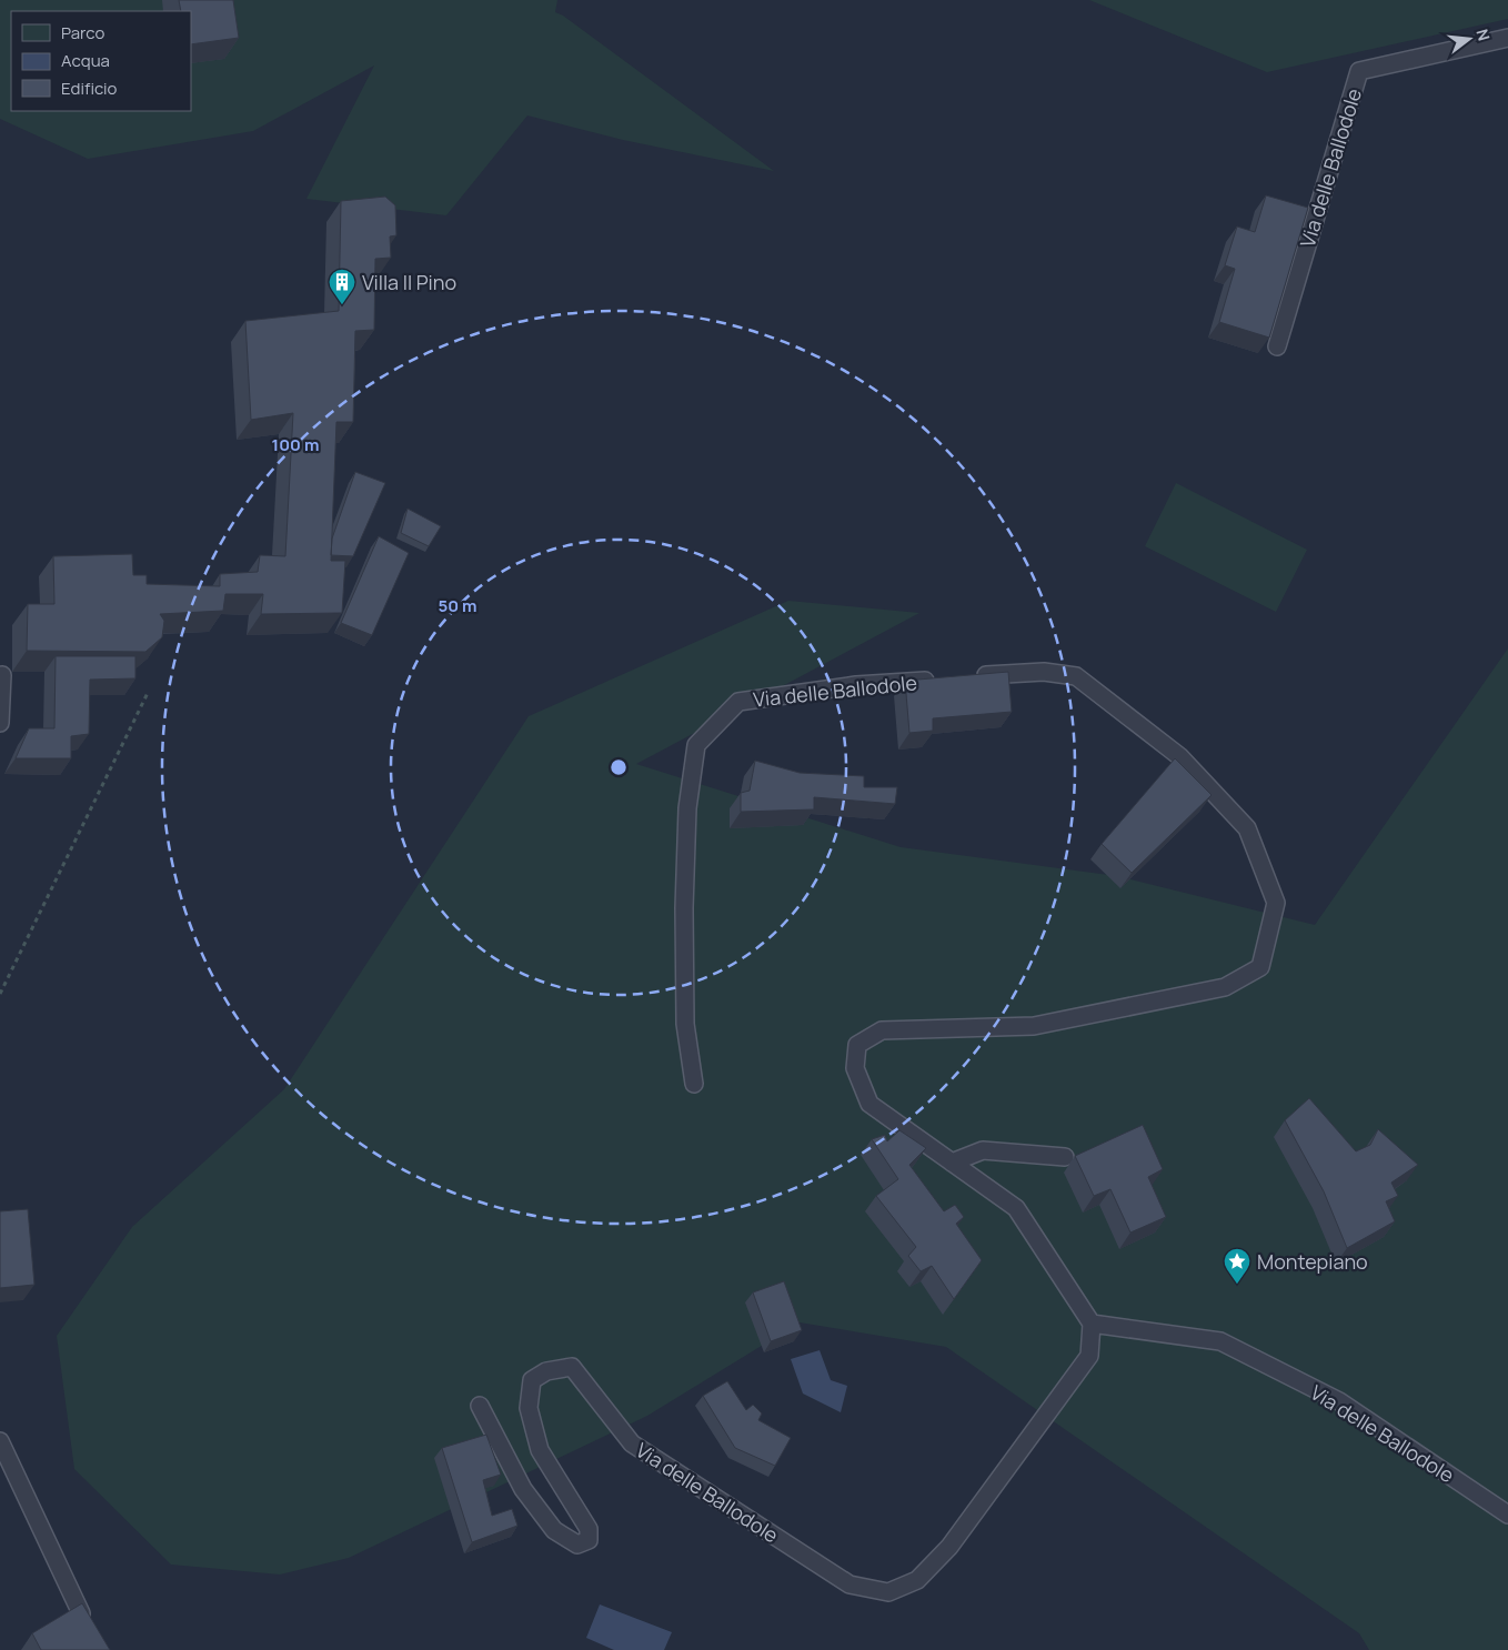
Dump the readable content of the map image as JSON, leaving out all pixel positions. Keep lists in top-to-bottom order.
{
  "streets": {
    "lane": ["Via delle Ballodole"]
  },
  "places": {
    "building": ["Villa Il Pino"],
    "place": ["Montepiano"]
  },
  "legend": ["Parco", "Acqua", "Edificio"],
  "north": "right",
  "rings": ["100 m", "50 m"]
}
